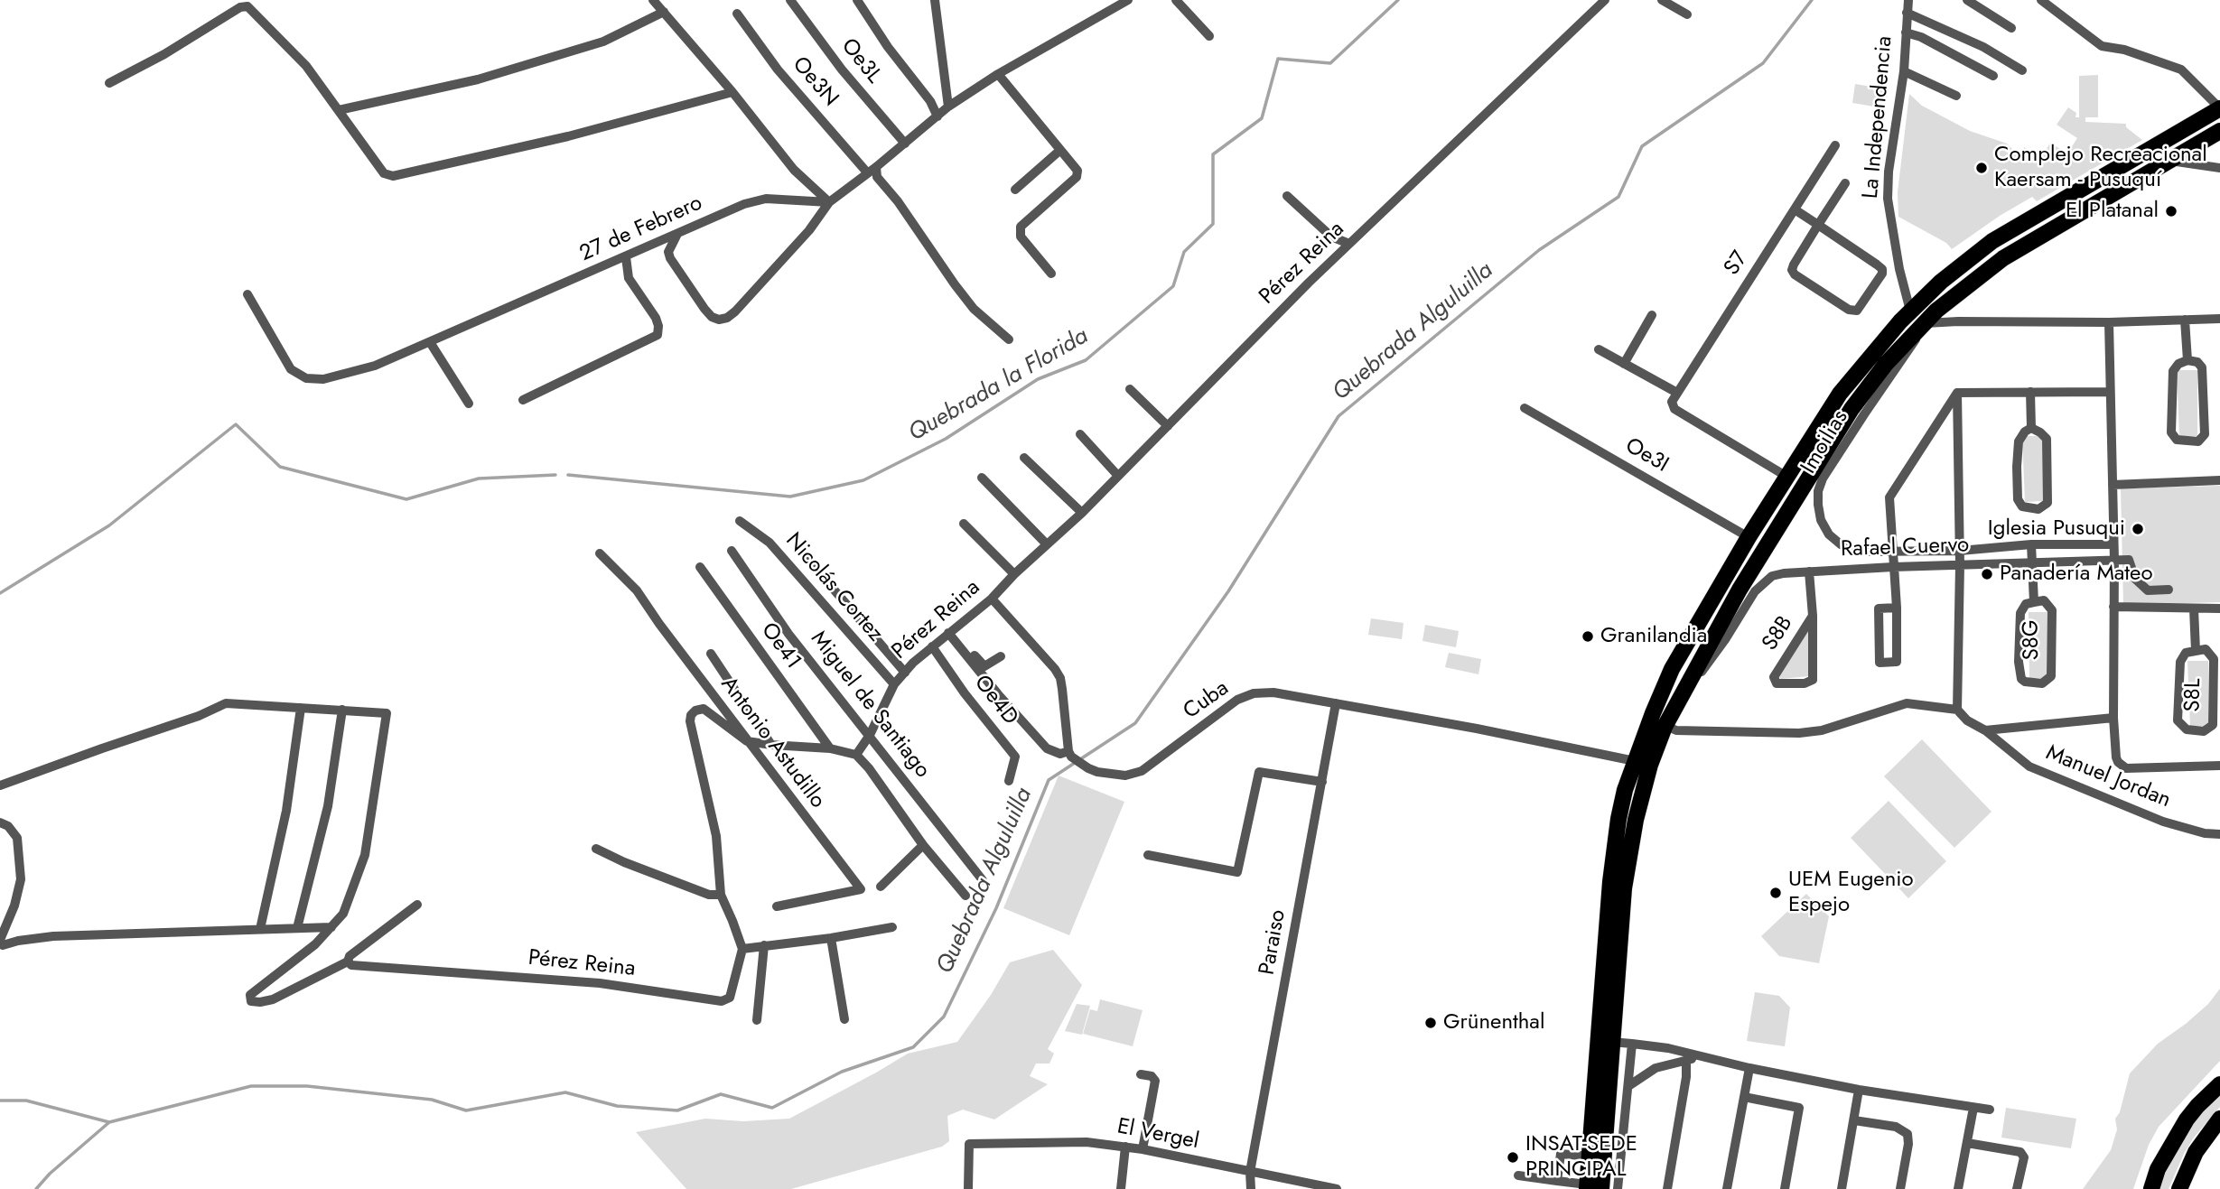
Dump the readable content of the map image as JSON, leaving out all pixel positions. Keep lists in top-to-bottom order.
{
  "streets": {
    "street": [
      "Oe3L",
      "Oe3N",
      "La Independencia",
      "27 de Febrero",
      "Pérez Reina",
      "S7",
      "Imoilias",
      "Oe3I",
      "Rafael Cuervo",
      "Nicolás Cortez",
      "S8B",
      "S8G",
      "Oe41",
      "S8L",
      "Oe4D",
      "Cuba",
      "Miguel de Santiago",
      "Antonio Astudillo",
      "Manuel Jordan",
      "Paraiso",
      "El Vergel"
    ]
  },
  "crossings": [
    ["Pérez Reina", "Nicolás Cortez"],
    ["Pérez Reina", "Oe4D"],
    ["Pérez Reina", "Miguel de Santiago"],
    ["Imoilias", "S8G"],
    ["Rafael Cuervo", "S8B"],
    ["Rafael Cuervo", "S8G"],
    ["Cuba", "Paraiso"],
    ["Paraiso", "El Vergel"]
  ],
  "water": ["Quebrada Alguluilla", "Quebrada la Florida"],
  "places": [
    "Complejo Recreacional Kaersam - Pusuquí",
    "El Platanal",
    "Iglesia Pusuqui",
    "Panadería Mateo",
    "Granilandia",
    "UEM Eugenio Espejo",
    "Grünenthal",
    "INSAT-SEDE PRINCIPAL"
  ]
}
